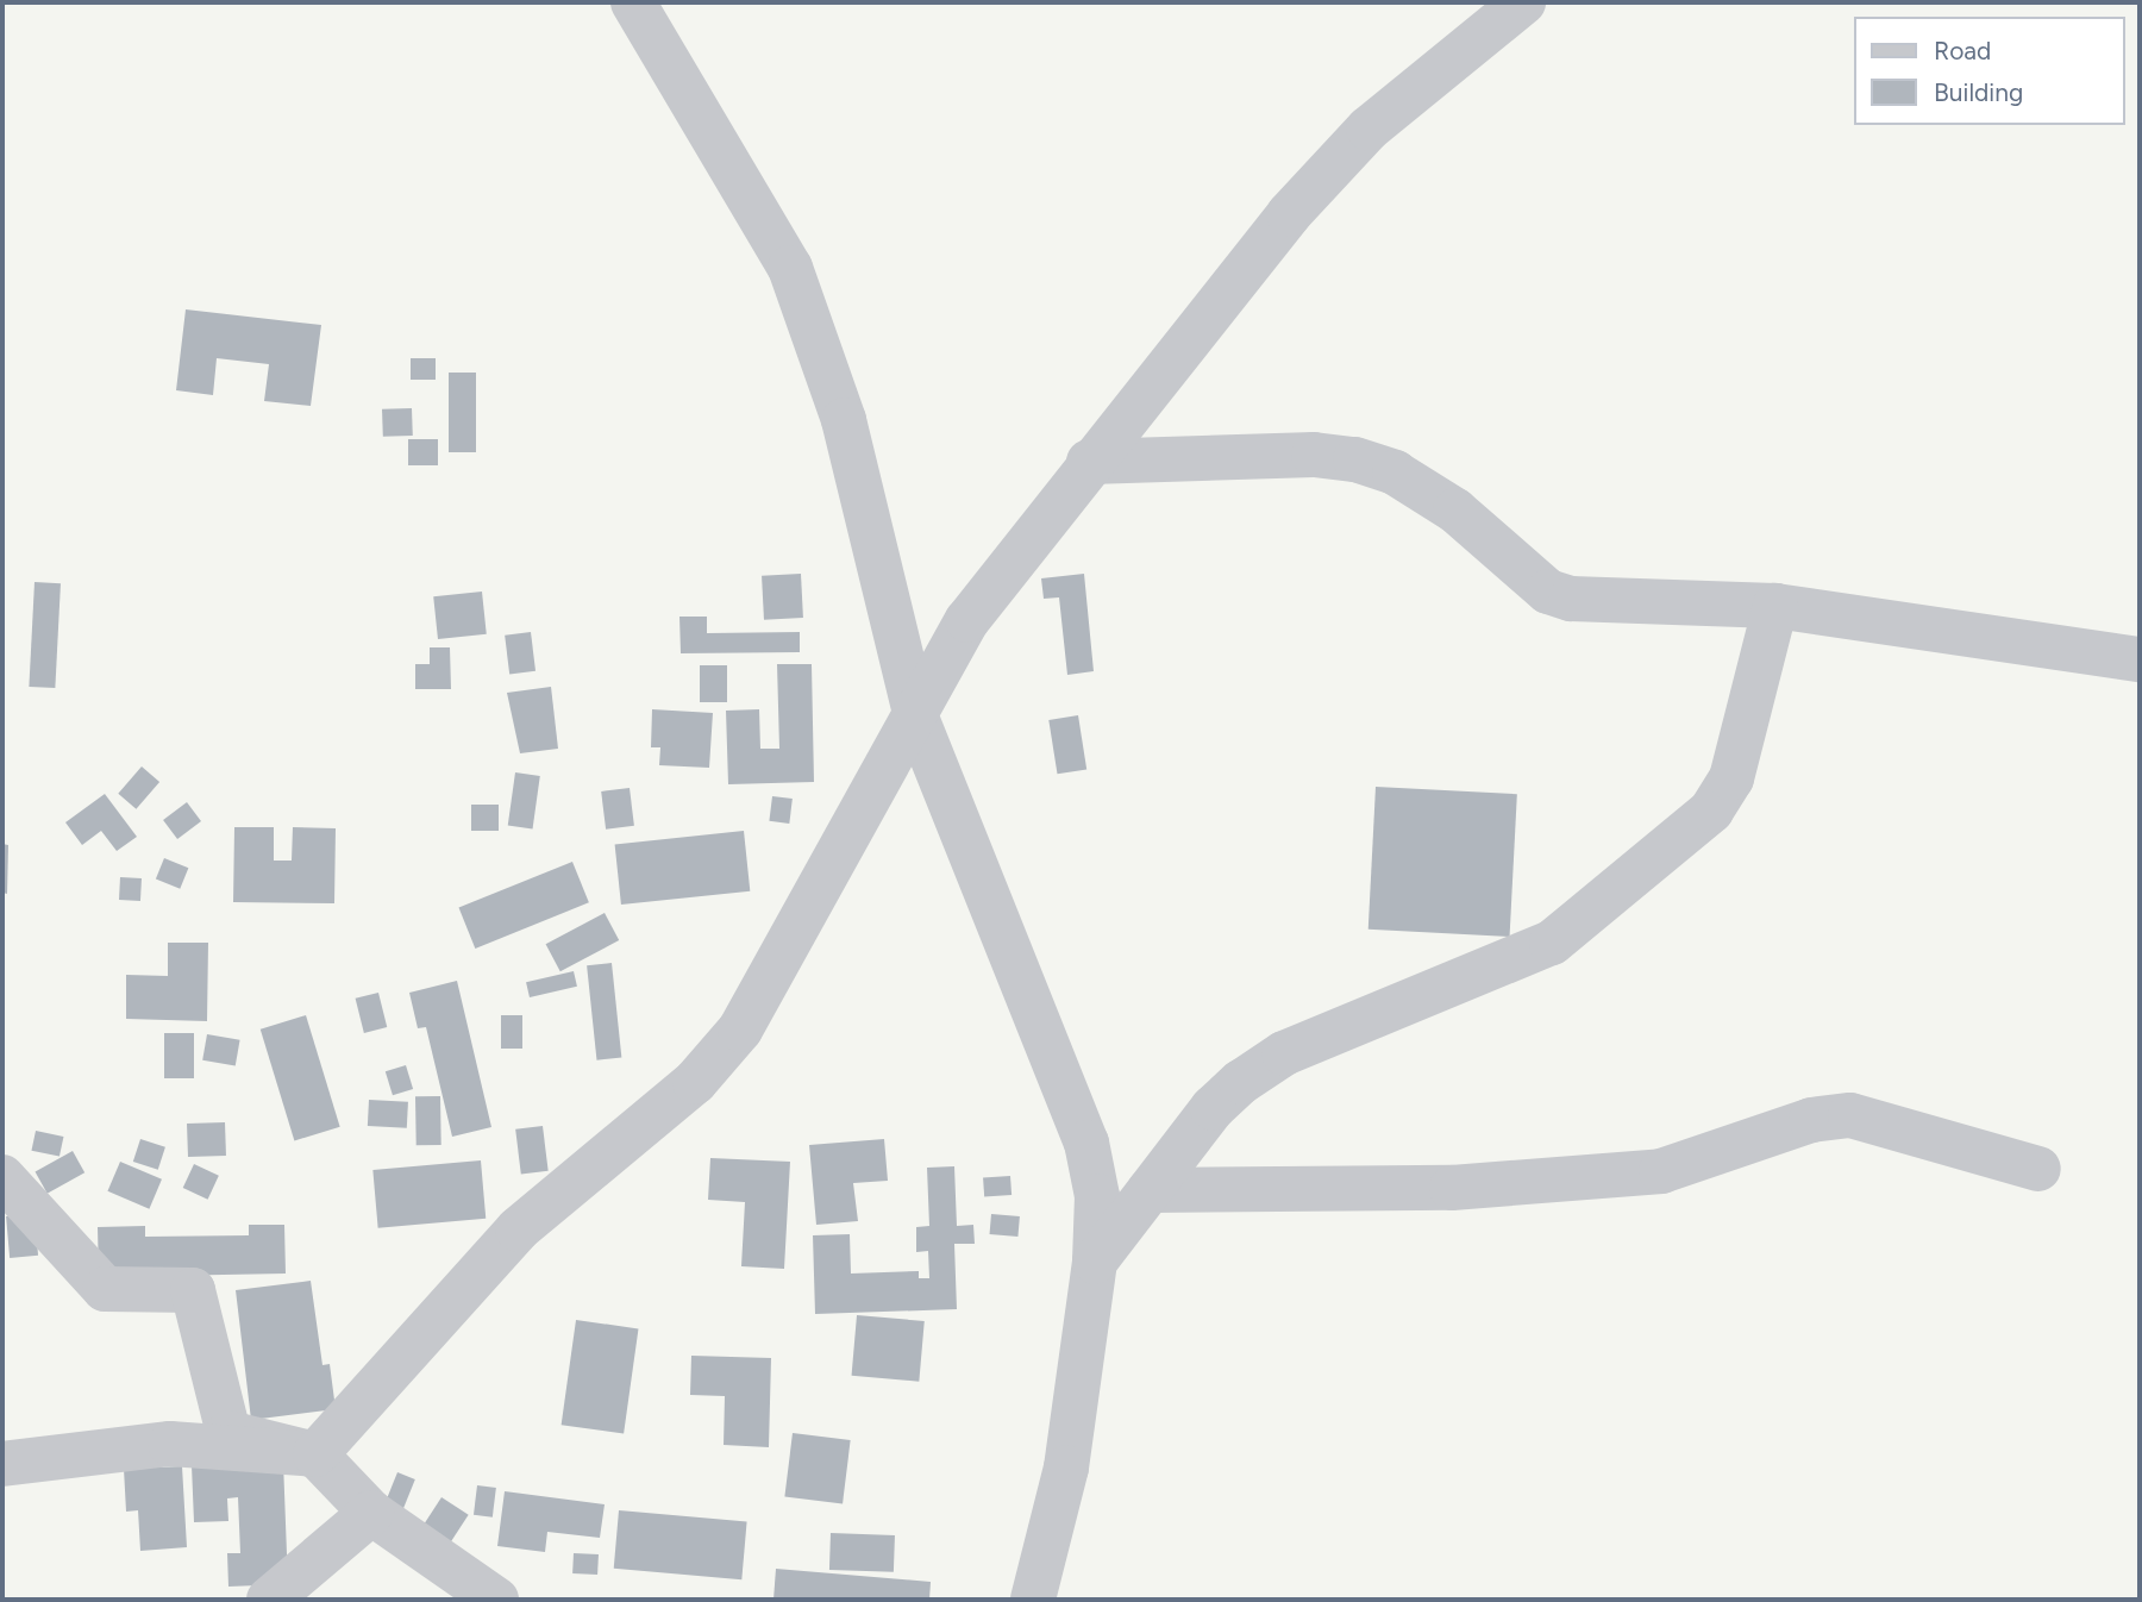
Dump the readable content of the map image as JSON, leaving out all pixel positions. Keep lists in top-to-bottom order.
{
  "legend": ["Road", "Building"]
}
